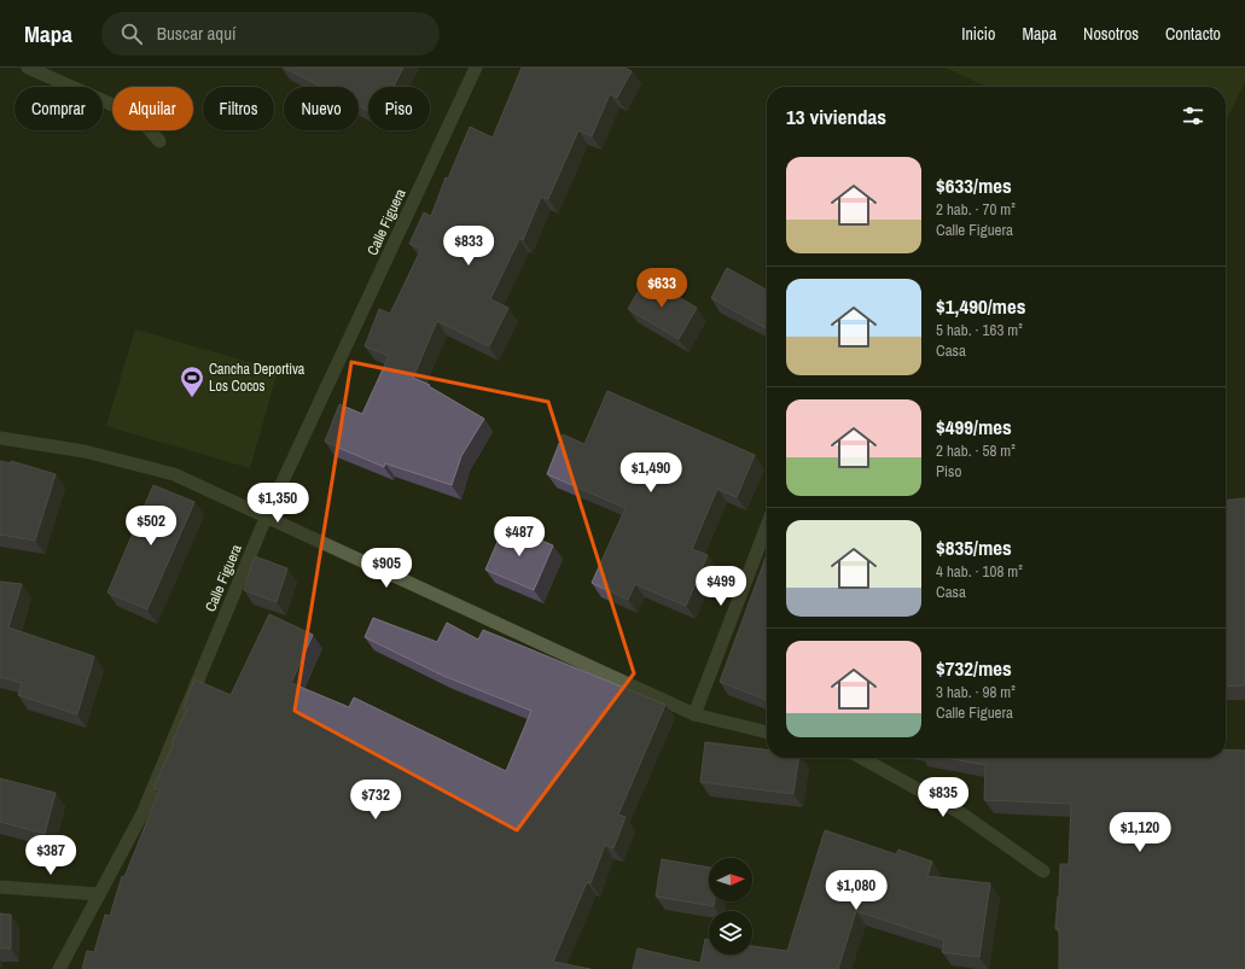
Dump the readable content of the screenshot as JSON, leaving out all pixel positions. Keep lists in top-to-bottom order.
{
  "streets": {
    "street": ["Calle Figuera"]
  },
  "places": {
    "sports": ["Cancha Deportiva Los Cocos"]
  },
  "north": "right",
  "page": {
    "header": "Mapa",
    "search": "Buscar aquí",
    "nav": [
      "Inicio",
      "Mapa",
      "Nosotros",
      "Contacto"
    ],
    "chip": [
      "Comprar",
      "Alquilar",
      "Filtros",
      "Nuevo",
      "Piso"
    ],
    "heading": "13 viviendas",
    "list": [
      {
        "name": "$633/mes",
        "note": "2 hab. · 70 m² · Calle Figuera"
      },
      {
        "name": "$1,490/mes",
        "note": "5 hab. · 163 m² · Casa"
      },
      {
        "name": "$499/mes",
        "note": "2 hab. · 58 m² · Piso"
      },
      {
        "name": "$835/mes",
        "note": "4 hab. · 108 m² · Casa"
      },
      {
        "name": "$732/mes",
        "note": "3 hab. · 98 m² · Calle Figuera"
      }
    ],
    "price": [
      "$833",
      "$633",
      "$1,490",
      "$1,350",
      "$502",
      "$487",
      "$905",
      "$499",
      "$835",
      "$732",
      "$1,120",
      "$387",
      "$1,080"
    ]
  }
}
